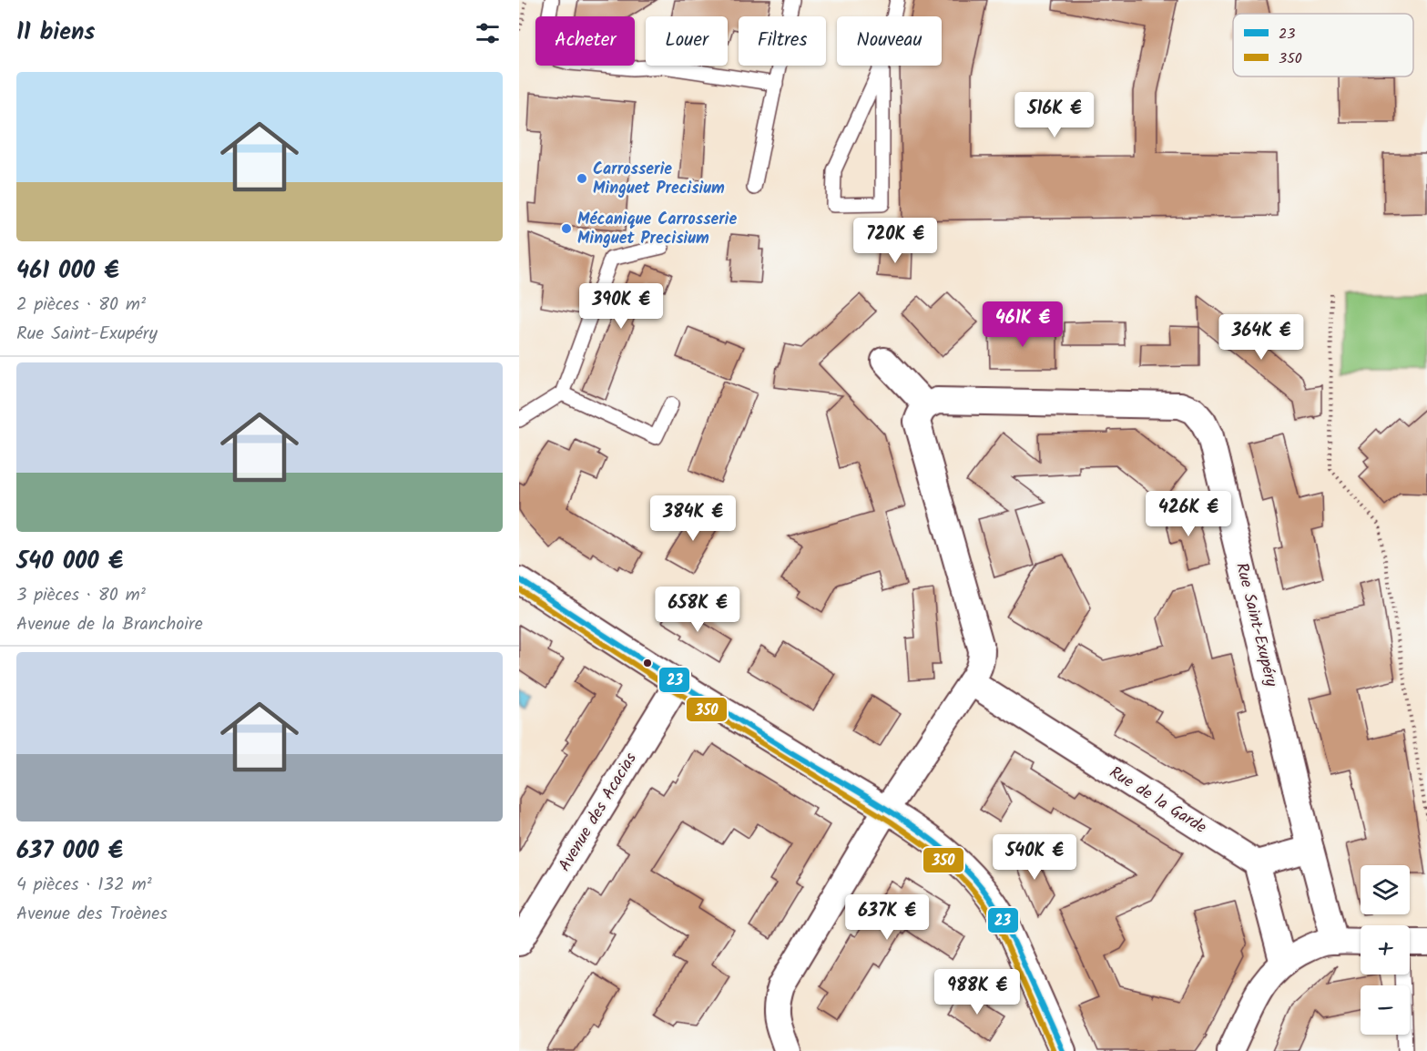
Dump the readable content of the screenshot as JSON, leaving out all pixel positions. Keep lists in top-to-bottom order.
{
  "streets": {
    "street": ["Rue Saint-Exupéry", "Rue de la Garde", "Avenue des Acacias"]
  },
  "places": ["Carrosserie Minguet Precisium", "Mécanique Carrosserie Minguet Precisium"],
  "lines": ["transit line 23", "transit line 350"],
  "legend": ["23", "350"],
  "page": {
    "heading": "11 biens",
    "chip": [
      "Acheter",
      "Louer",
      "Filtres",
      "Nouveau"
    ],
    "list": [
      {
        "name": "461 000 €",
        "note": "2 pièces · 80 m² · Rue Saint-Exupéry"
      },
      {
        "name": "540 000 €",
        "note": "3 pièces · 80 m² · Avenue de la Branchoire"
      },
      {
        "name": "637 000 €",
        "note": "4 pièces · 132 m² · Avenue des Troènes"
      }
    ],
    "price": [
      "516K €",
      "720K €",
      "390K €",
      "461K €",
      "364K €",
      "426K €",
      "384K €",
      "658K €",
      "540K €",
      "637K €",
      "988K €"
    ],
    "map_buttons": ["+", "−"]
  }
}
